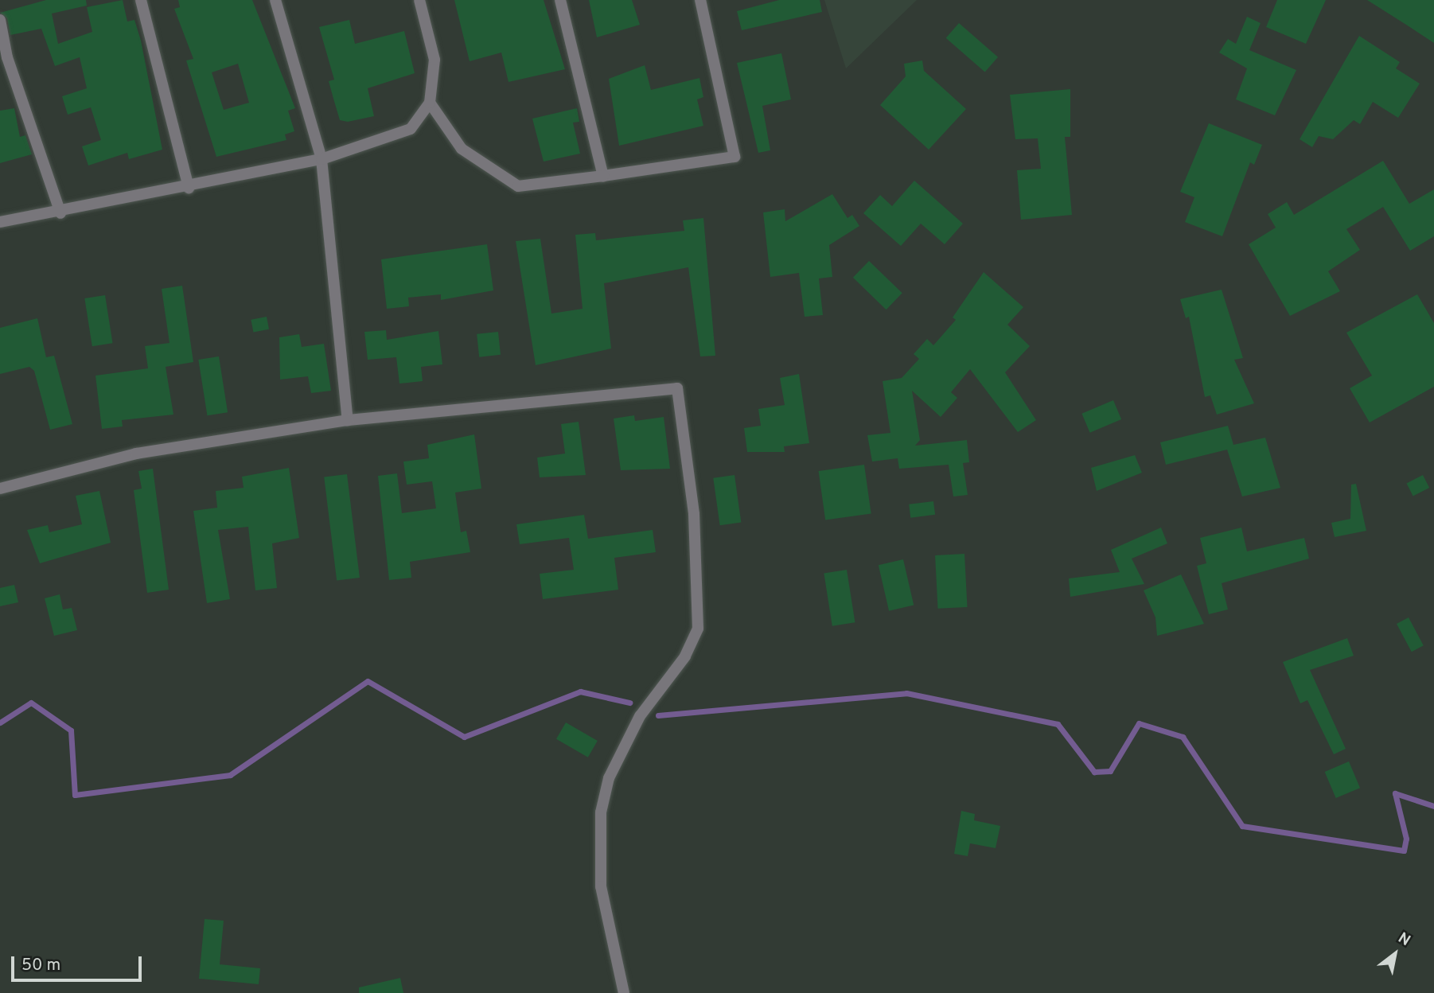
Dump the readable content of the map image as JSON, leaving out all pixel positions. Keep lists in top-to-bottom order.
{
  "scale_bar": "50 m",
  "north": "top right"
}
